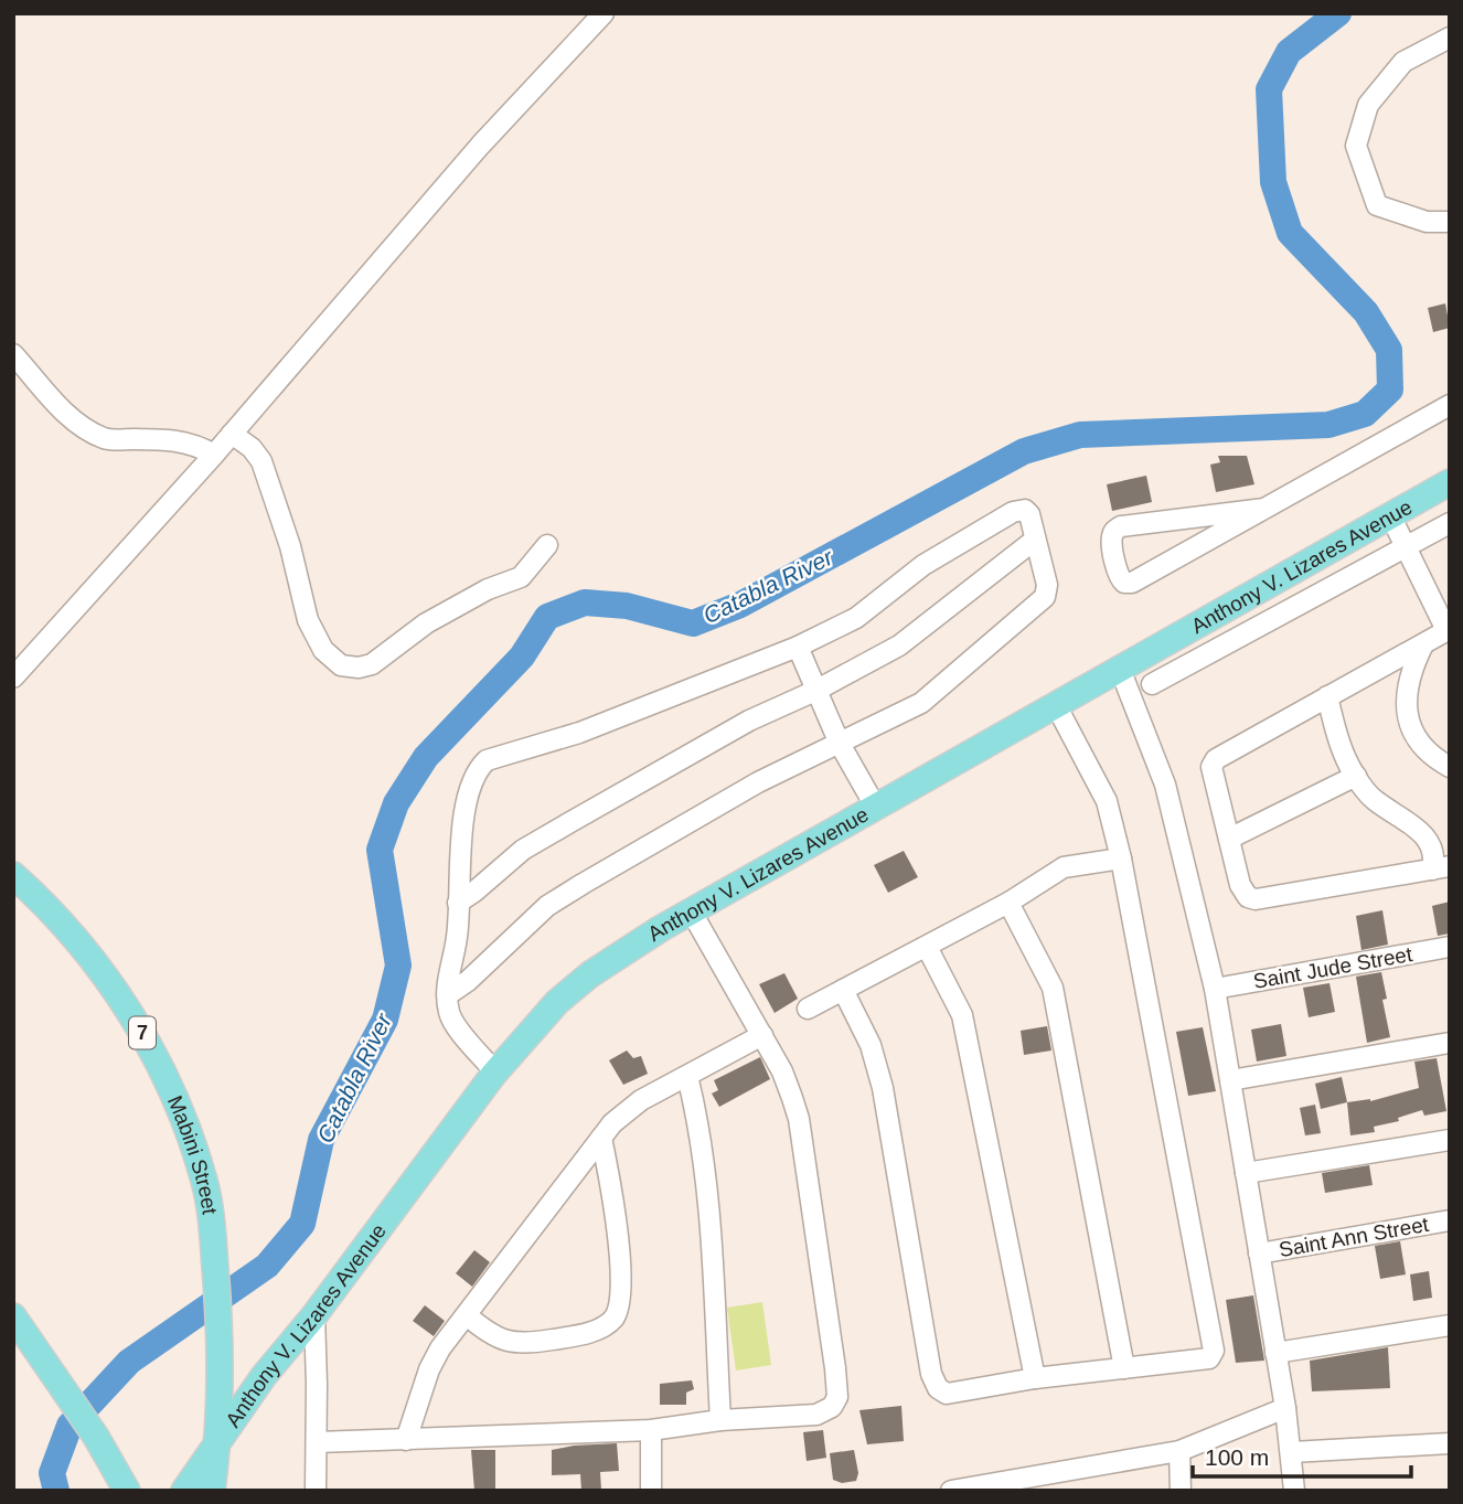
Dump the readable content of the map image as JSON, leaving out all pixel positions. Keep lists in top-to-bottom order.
{
  "streets": {
    "main road": ["Anthony V. Lizares Avenue", "7", "Mabini Street"],
    "street": ["Saint Jude Street", "Saint Ann Street"]
  },
  "crossings": [
    ["Anthony V. Lizares Avenue", "Mabini Street"]
  ],
  "water": ["Catabla River"],
  "scale_bar": "100 m"
}
